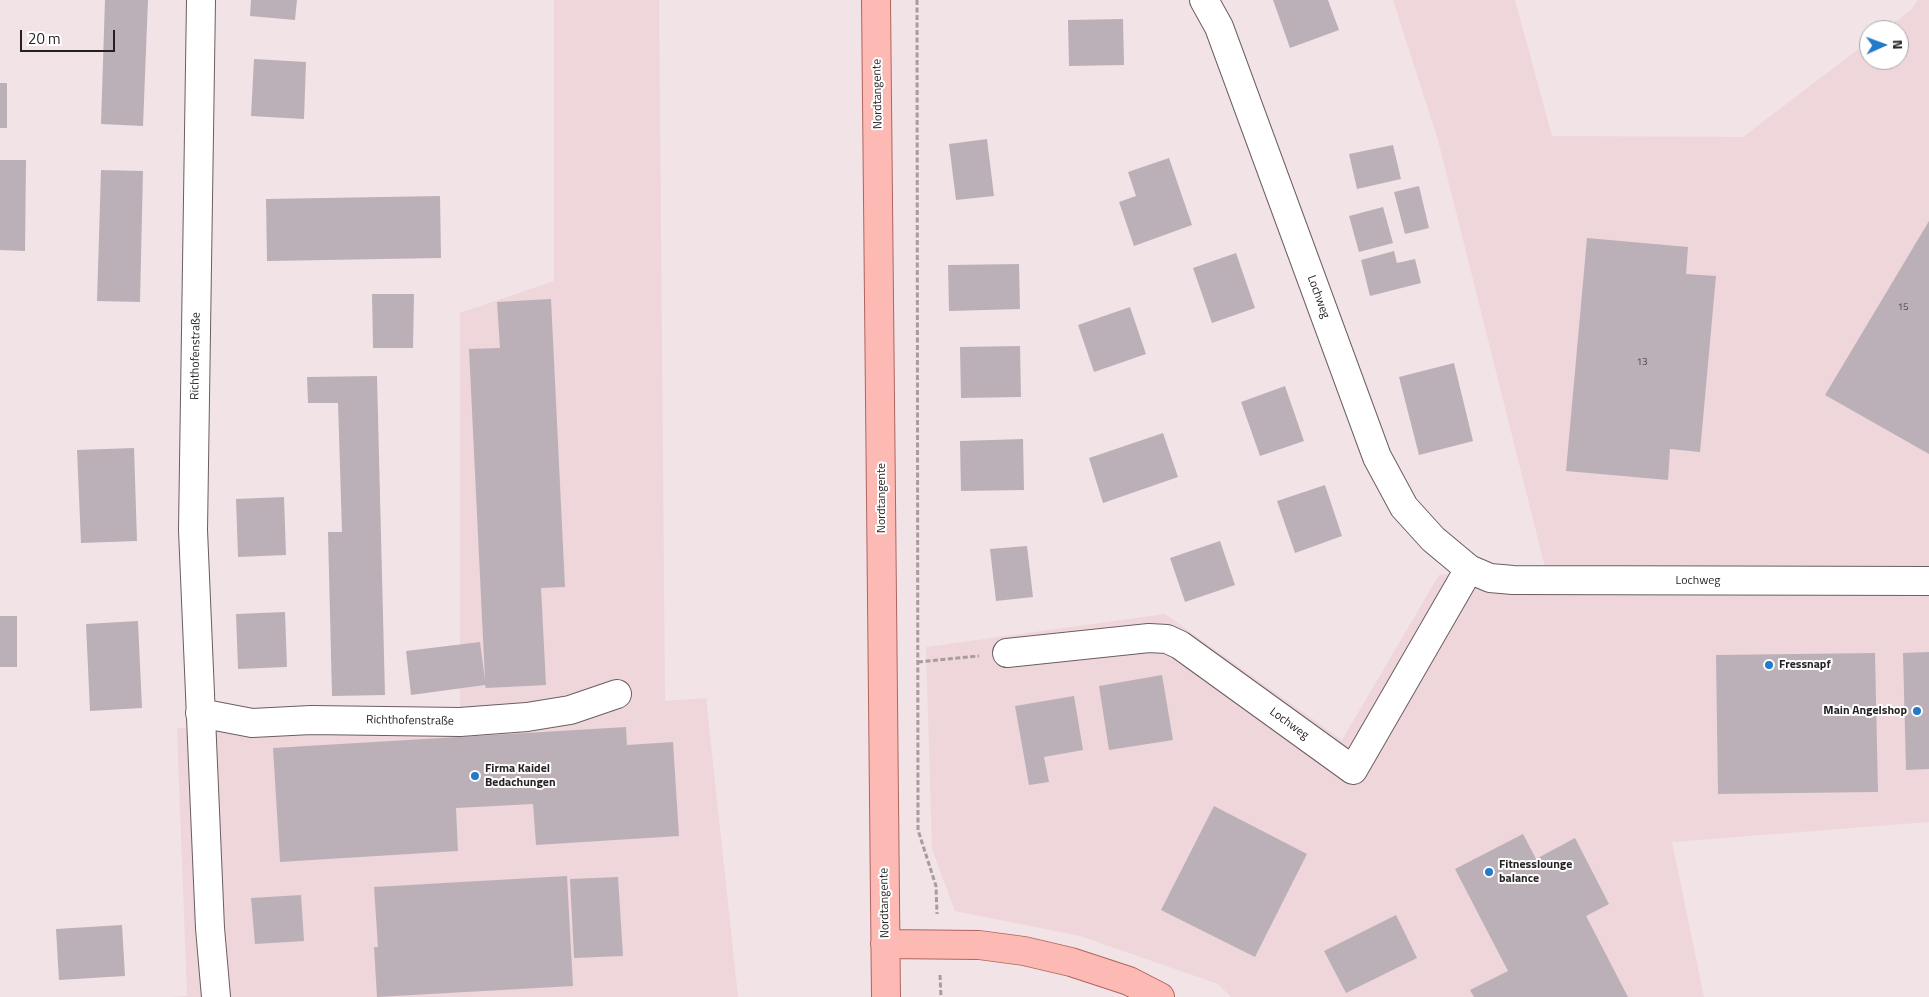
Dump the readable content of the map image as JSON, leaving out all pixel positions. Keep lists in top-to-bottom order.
{
  "streets": {
    "main road": ["Nordtangente"],
    "street": ["Lochweg", "Richthofenstraße"]
  },
  "places": [
    "Fressnapf",
    "Main Angelshop",
    "Firma Kaidel Bedachungen",
    "Fitnesslounge balance"
  ],
  "house_numbers": ["15", "13"],
  "scale_bar": "20 m",
  "north": "right"
}
